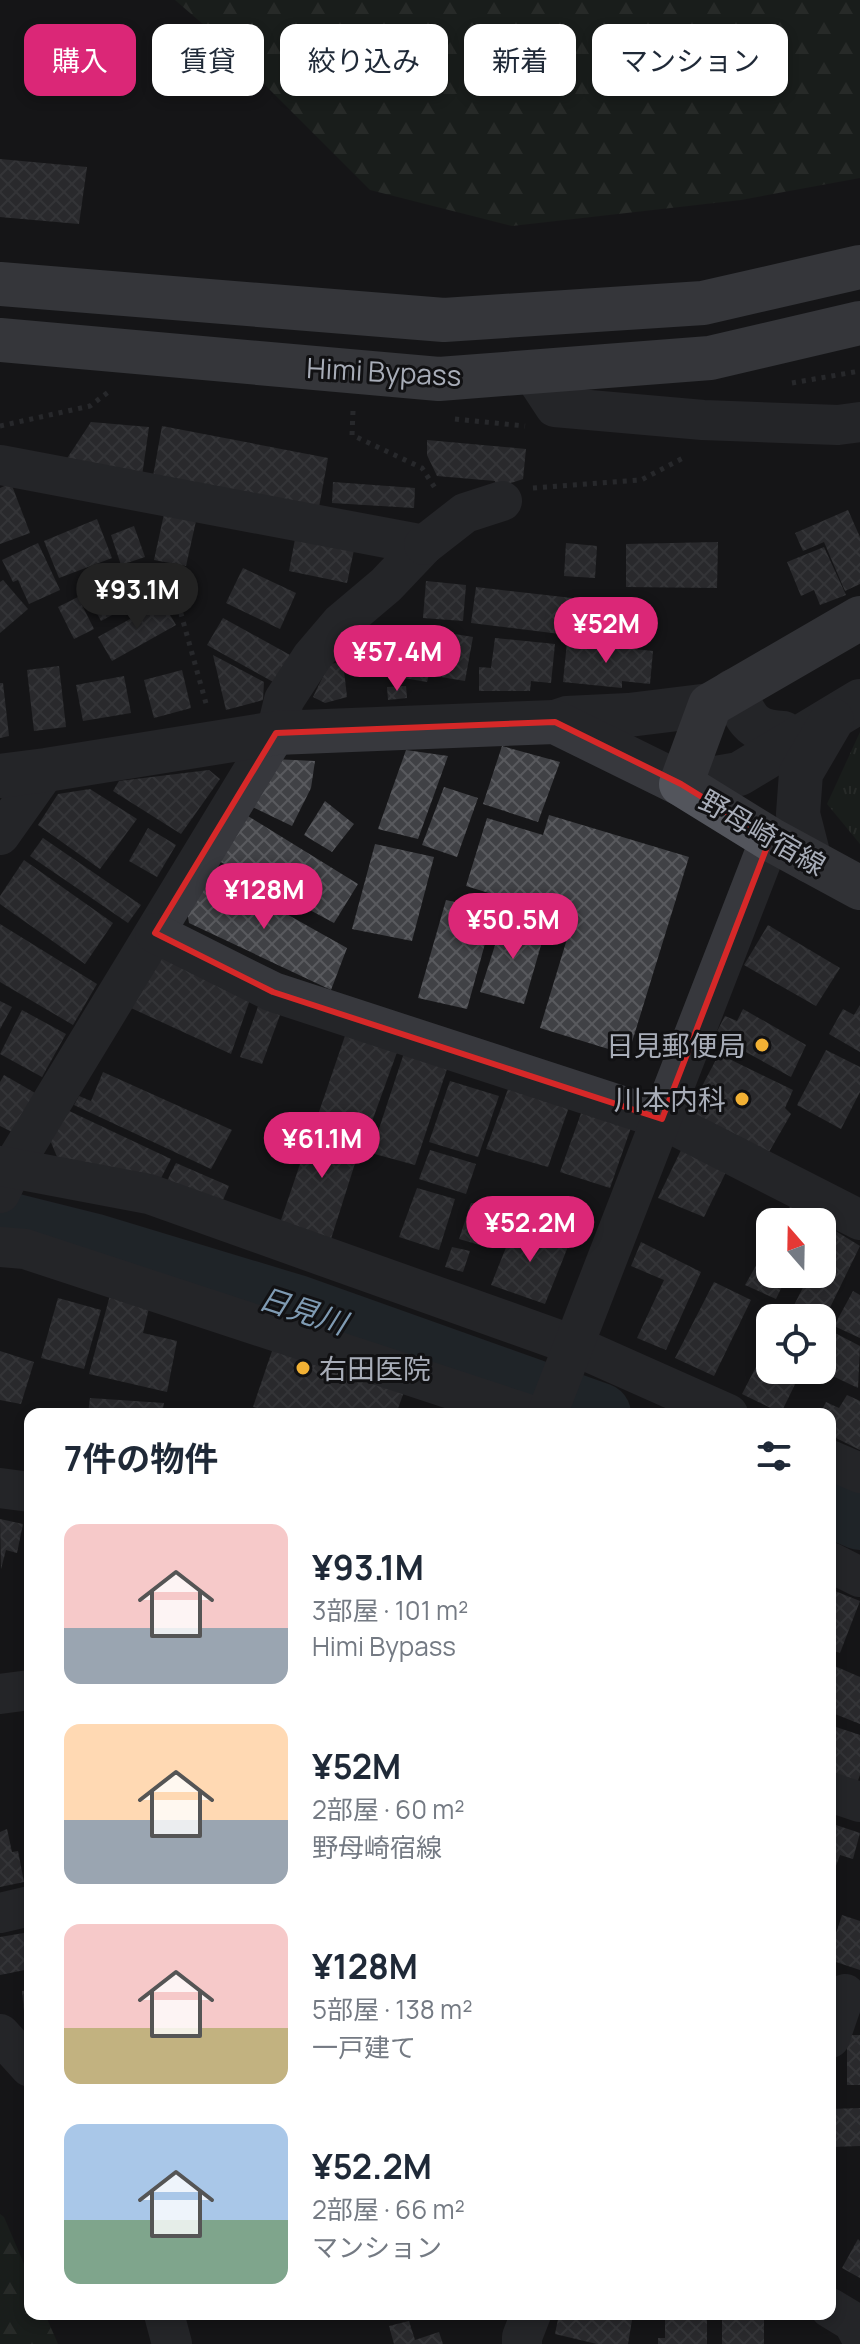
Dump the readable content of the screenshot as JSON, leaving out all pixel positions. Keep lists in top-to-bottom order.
{
  "streets": {
    "highway": ["Himi Bypass"],
    "main road": ["野母崎宿線"]
  },
  "water": ["日見川"],
  "places": ["日見郵便局", "川本内科", "右田医院"],
  "north": "top",
  "page": {
    "chip": [
      "購入",
      "賃貸",
      "絞り込み",
      "新着",
      "マンション"
    ],
    "price": [
      "¥93.1M",
      "¥52M",
      "¥57.4M",
      "¥128M",
      "¥50.5M",
      "¥61.1M",
      "¥52.2M"
    ],
    "heading": "7件の物件",
    "list": [
      {
        "name": "¥93.1M",
        "note": "3部屋 · 101 m² · Himi Bypass"
      },
      {
        "name": "¥52M",
        "note": "2部屋 · 60 m² · 野母崎宿線"
      },
      {
        "name": "¥128M",
        "note": "5部屋 · 138 m² · 一戸建て"
      },
      {
        "name": "¥52.2M",
        "note": "2部屋 · 66 m² · マンション"
      }
    ]
  }
}
